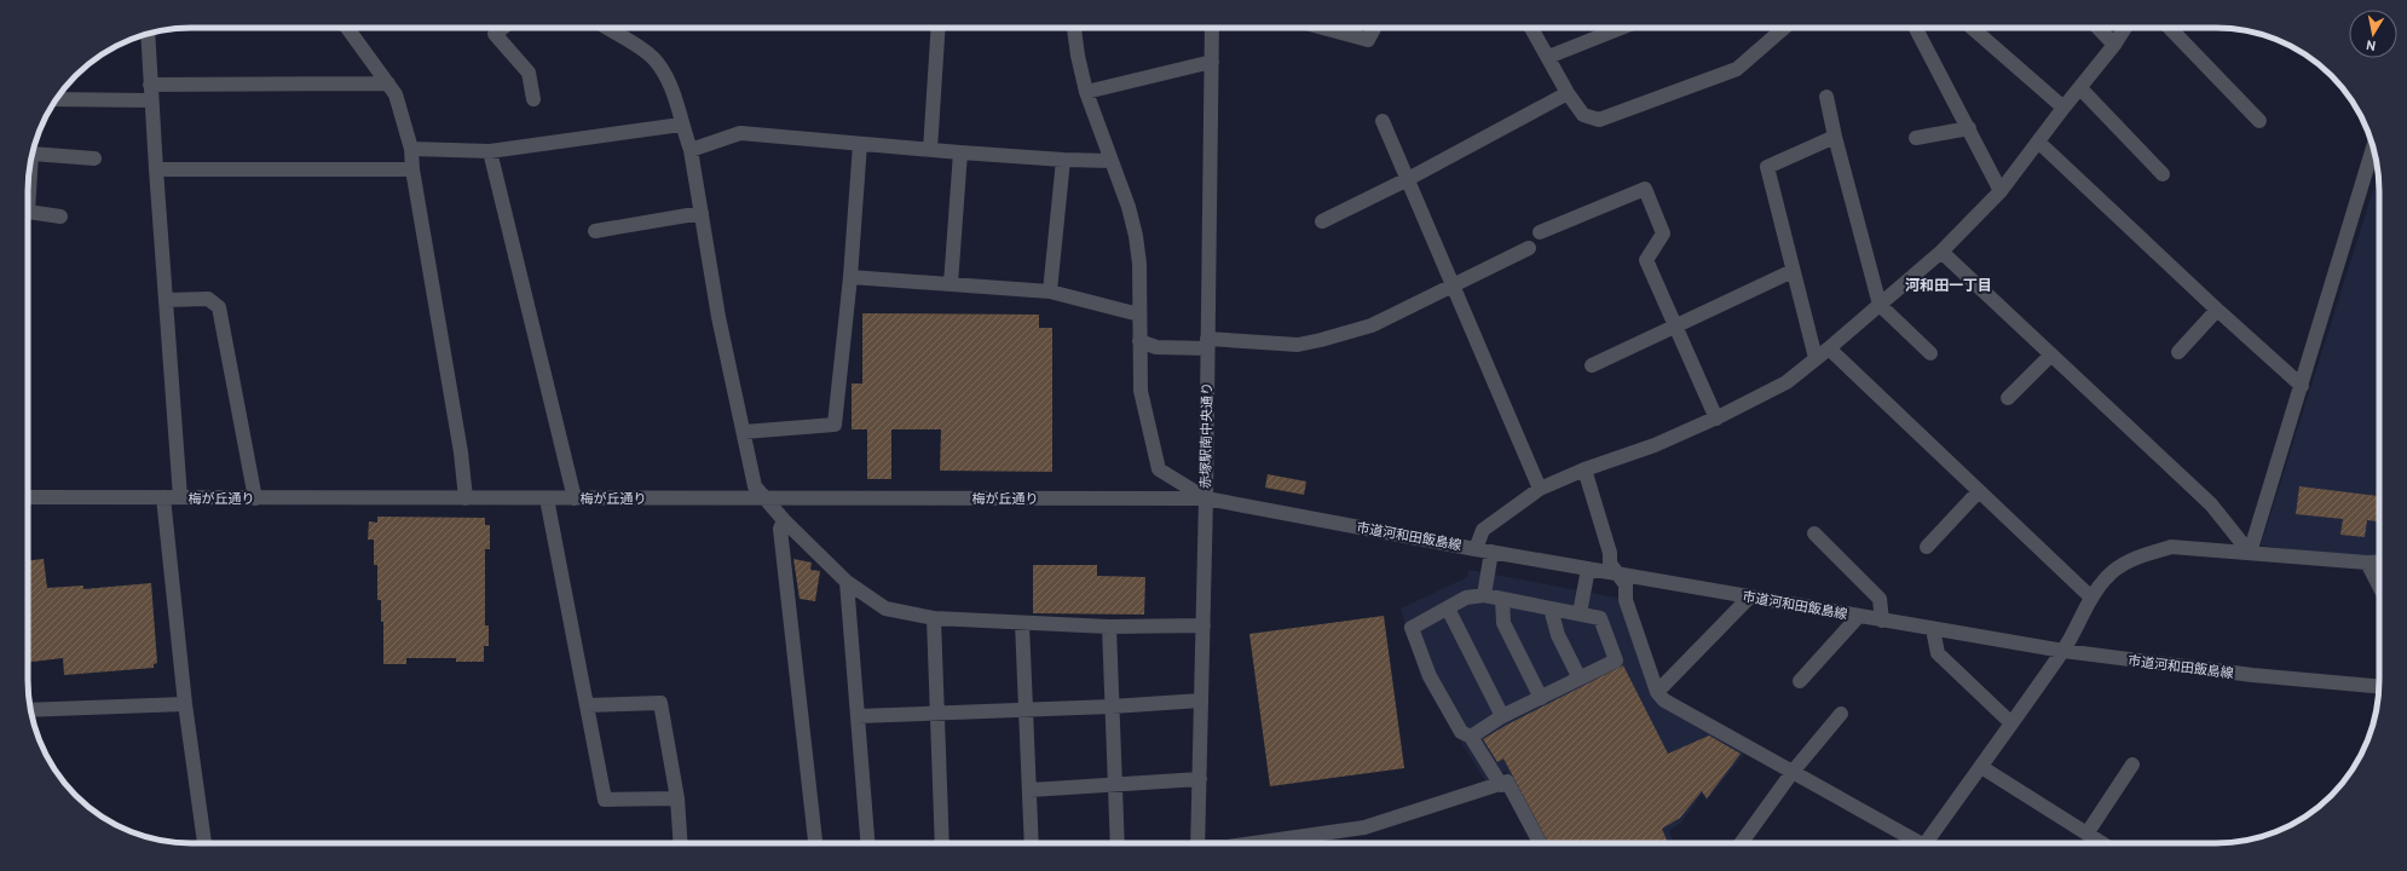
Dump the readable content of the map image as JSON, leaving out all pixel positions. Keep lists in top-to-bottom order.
{
  "streets": {
    "street": ["赤塚駅南中央通り", "梅が丘通り", "市道河和田飯島線"]
  },
  "crossings": [
    ["赤塚駅南中央通り", "梅が丘通り"],
    ["赤塚駅南中央通り", "市道河和田飯島線"],
    ["梅が丘通り", "市道河和田飯島線"]
  ],
  "districts": ["河和田一丁目"],
  "north": "bottom"
}
